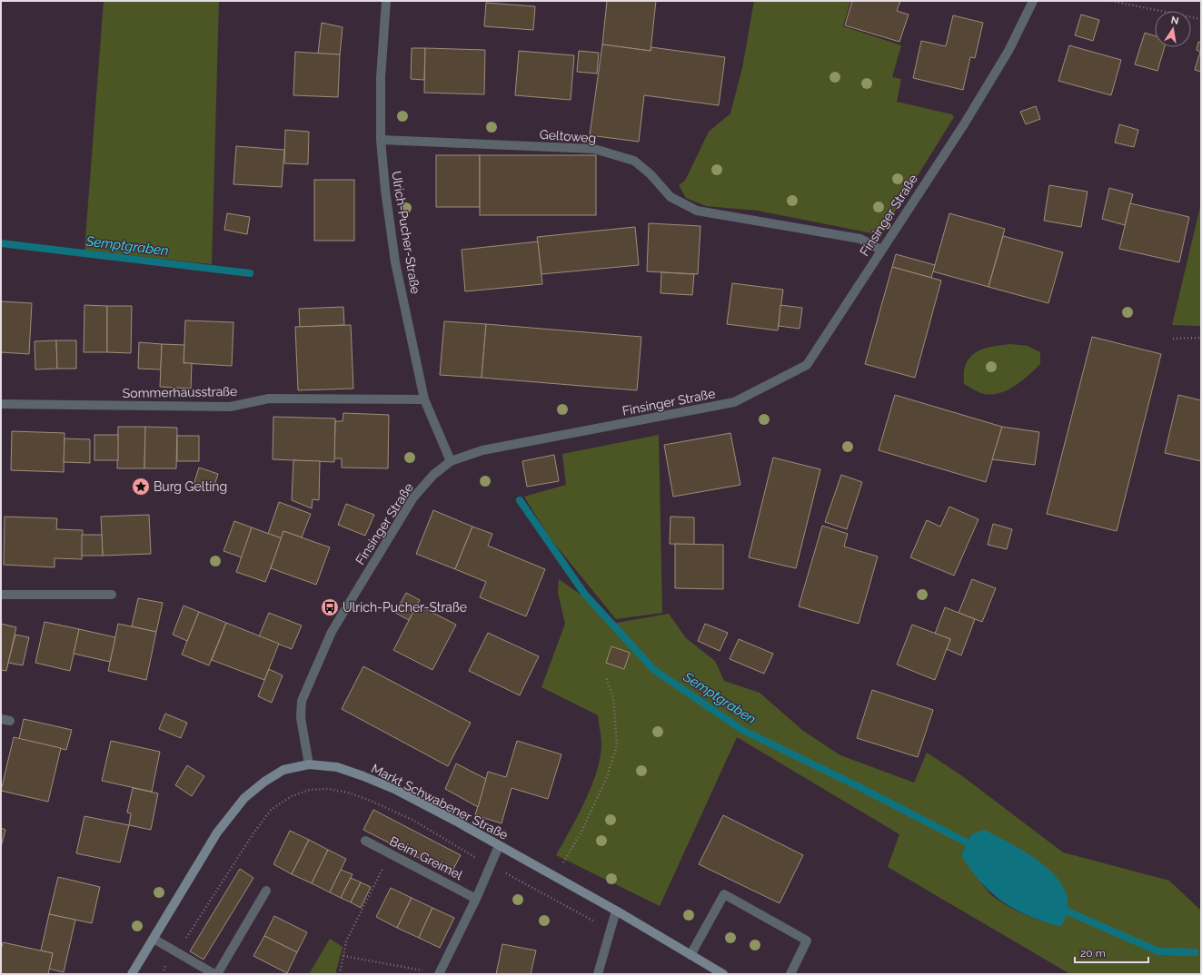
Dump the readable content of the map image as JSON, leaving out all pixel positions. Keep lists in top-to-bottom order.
{
  "streets": {
    "main road": ["Markt Schwabener Straße"],
    "street": [
      "Geltoweg",
      "Finsinger Straße",
      "Ulrich-Pucher-Straße",
      "Sommerhausstraße",
      "Beim Greimel"
    ]
  },
  "crossings": [
    ["Geltoweg", "Finsinger Straße"],
    ["Geltoweg", "Ulrich-Pucher-Straße"],
    ["Finsinger Straße", "Ulrich-Pucher-Straße"],
    ["Finsinger Straße", "Markt Schwabener Straße"],
    ["Ulrich-Pucher-Straße", "Sommerhausstraße"]
  ],
  "water": ["Semptgraben"],
  "places": {
    "place": ["Burg Gelting"],
    "bus stop": ["Ulrich-Pucher-Straße"]
  },
  "scale_bar": "20 m",
  "north": "top"
}
